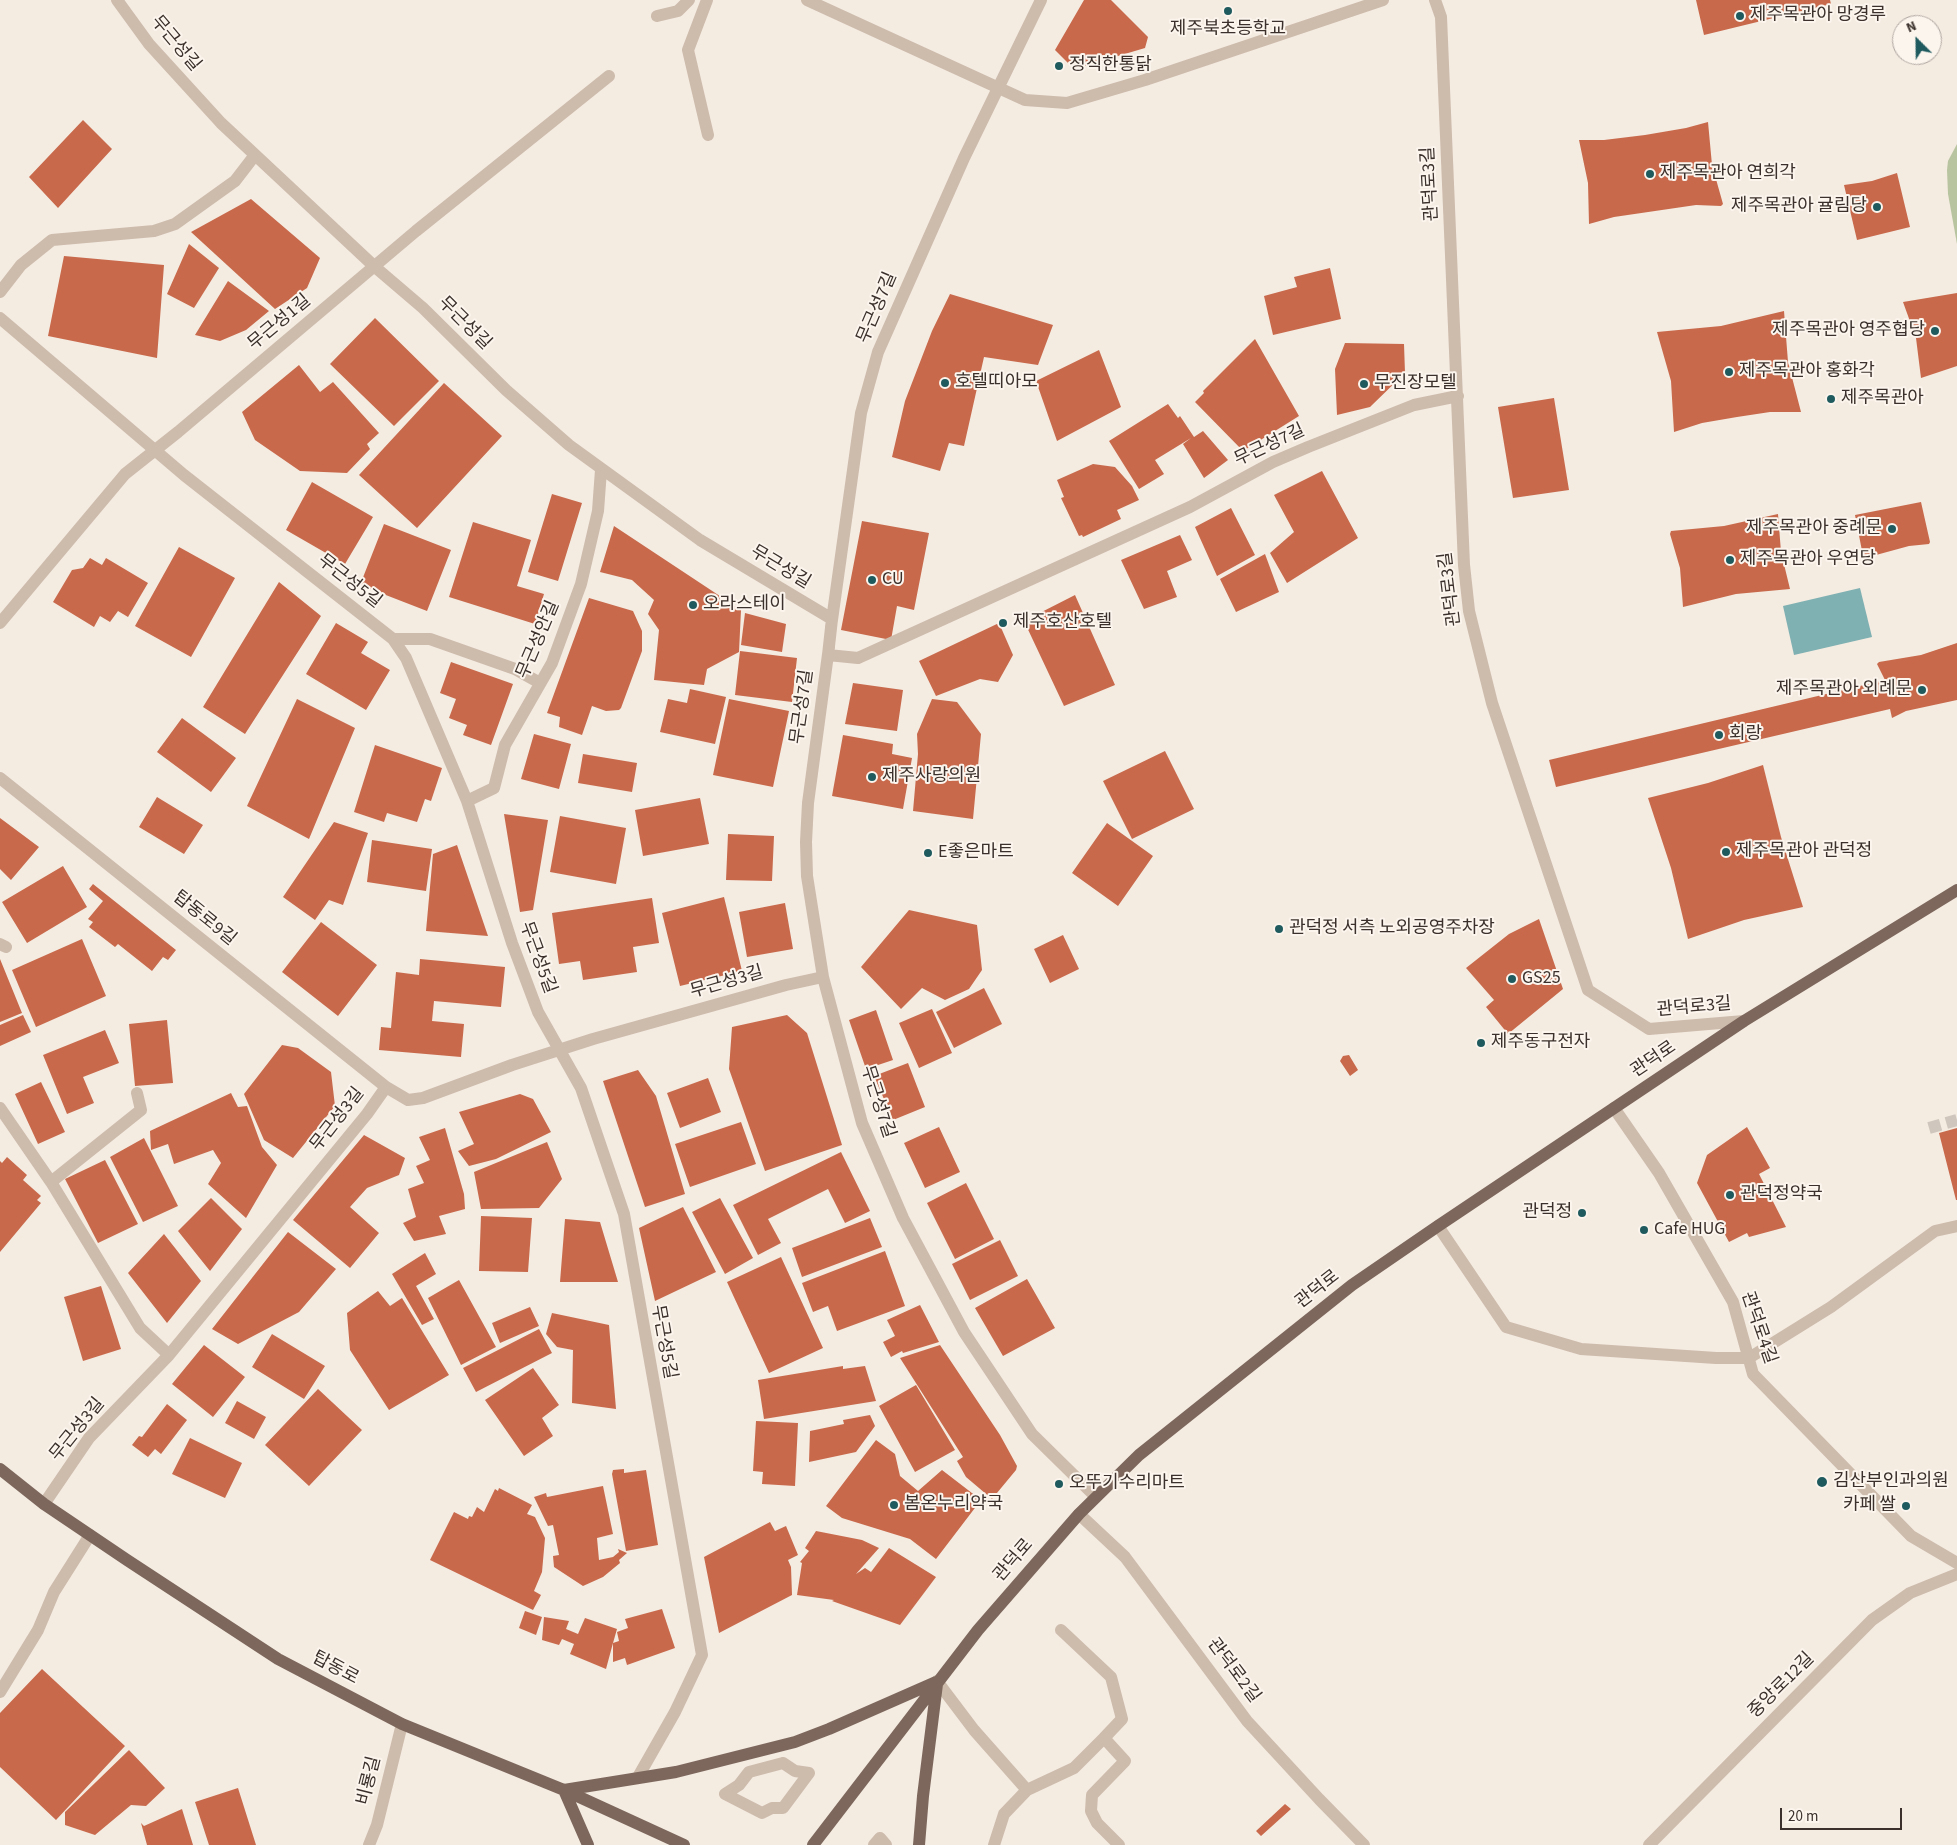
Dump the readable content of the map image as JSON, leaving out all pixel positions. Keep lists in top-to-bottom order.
{
  "streets": {
    "main road": ["관덕로", "탑동로"],
    "street": [
      "무근성길",
      "관덕로3길",
      "무근성7길",
      "무근성1길",
      "무근성5길",
      "무근성안길",
      "탑동로9길",
      "무근성3길",
      "관덕로4길",
      "관덕로2길",
      "중앙로12길",
      "비룡길"
    ]
  },
  "crossings": [
    ["무근성길", "무근성7길"],
    ["무근성길", "무근성1길"],
    ["무근성길", "무근성안길"],
    ["관덕로3길", "무근성7길"],
    ["관덕로3길", "관덕로"],
    ["무근성7길", "무근성3길"],
    ["무근성7길", "관덕로"],
    ["무근성1길", "무근성5길"],
    ["무근성5길", "무근성안길"],
    ["무근성5길", "무근성3길"],
    ["탑동로9길", "무근성3길"],
    ["무근성3길", "탑동로"],
    ["관덕로", "관덕로4길"],
    ["관덕로", "관덕로2길"],
    ["탑동로", "비룡길"]
  ],
  "places": [
    "제주북초등학교",
    "제주목관아 망경루",
    "정직한통닭",
    "제주목관아 연희각",
    "제주목관아 귤림당",
    "제주목관아 영주협당",
    "제주목관아 홍화각",
    "호텔띠아모",
    "무진장모텔",
    "제주목관아",
    "제주목관아 중례문",
    "제주목관아 우연당",
    "CU",
    "오라스테이",
    "제주호산호텔",
    "제주목관아 외례문",
    "회랑",
    "제주사랑의원",
    "제주목관아 관덕정",
    "E좋은마트",
    "관덕정 서측 노외공영주차장",
    "GS25",
    "제주동구전자",
    "관덕정약국",
    "관덕정",
    "Cafe HUG",
    "김산부인과의원",
    "오뚜기수리마트",
    "봄온누리약국",
    "카페 쌀"
  ],
  "scale_bar": "20 m",
  "north": "top left"
}
